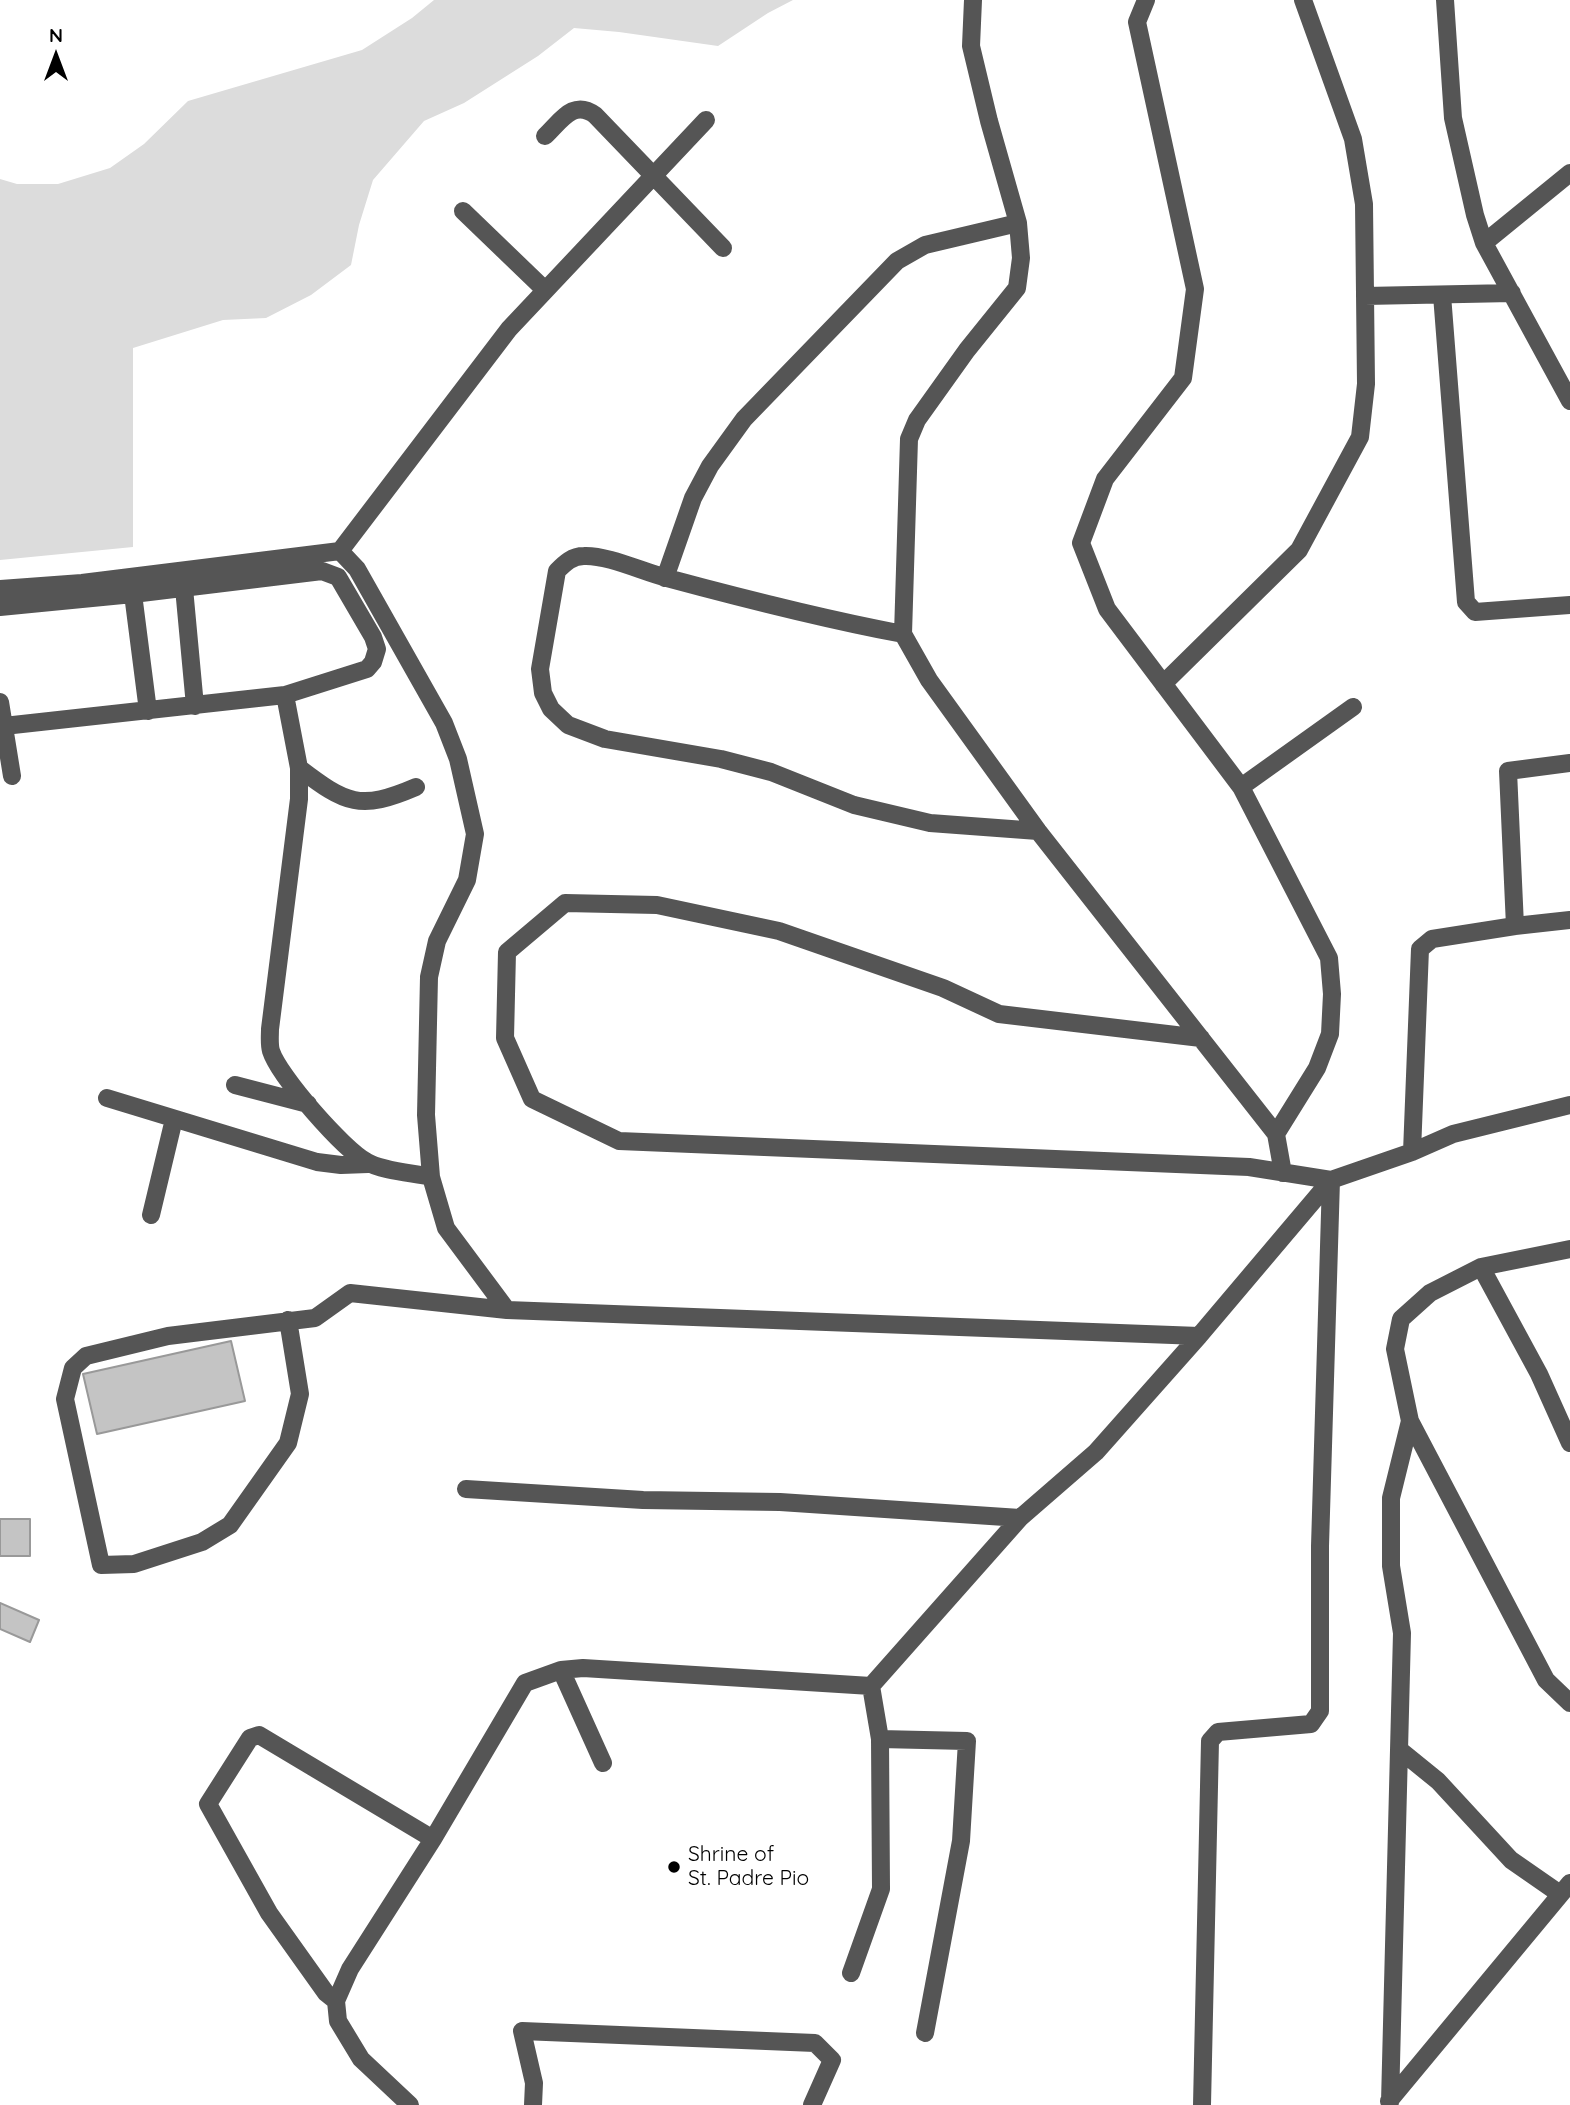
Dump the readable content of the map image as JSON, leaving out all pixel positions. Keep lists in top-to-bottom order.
{
  "places": ["Shrine of St. Padre Pio"],
  "north": "top"
}
